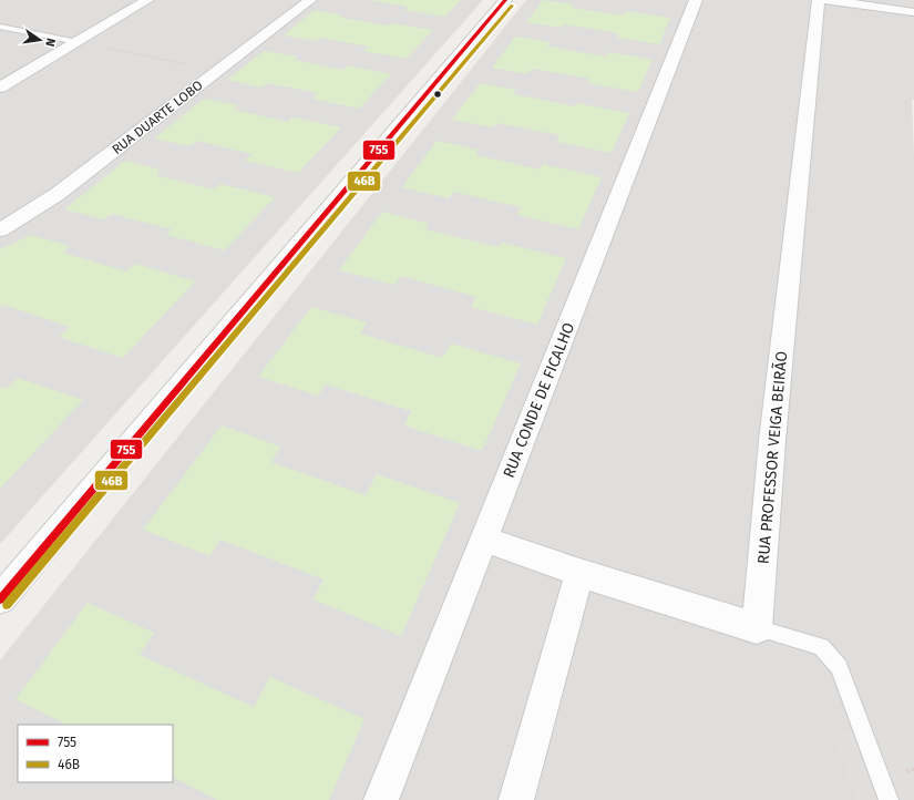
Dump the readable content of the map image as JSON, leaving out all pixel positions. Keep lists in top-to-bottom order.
{
  "streets": {
    "street": ["RUA DUARTE LOBO", "RUA CONDE DE FICALHO", "RUA PROFESSOR VEIGA BEIRÃO"]
  },
  "lines": ["transit line 755", "transit line 46B"],
  "legend": ["755", "46B"],
  "north": "right"
}
